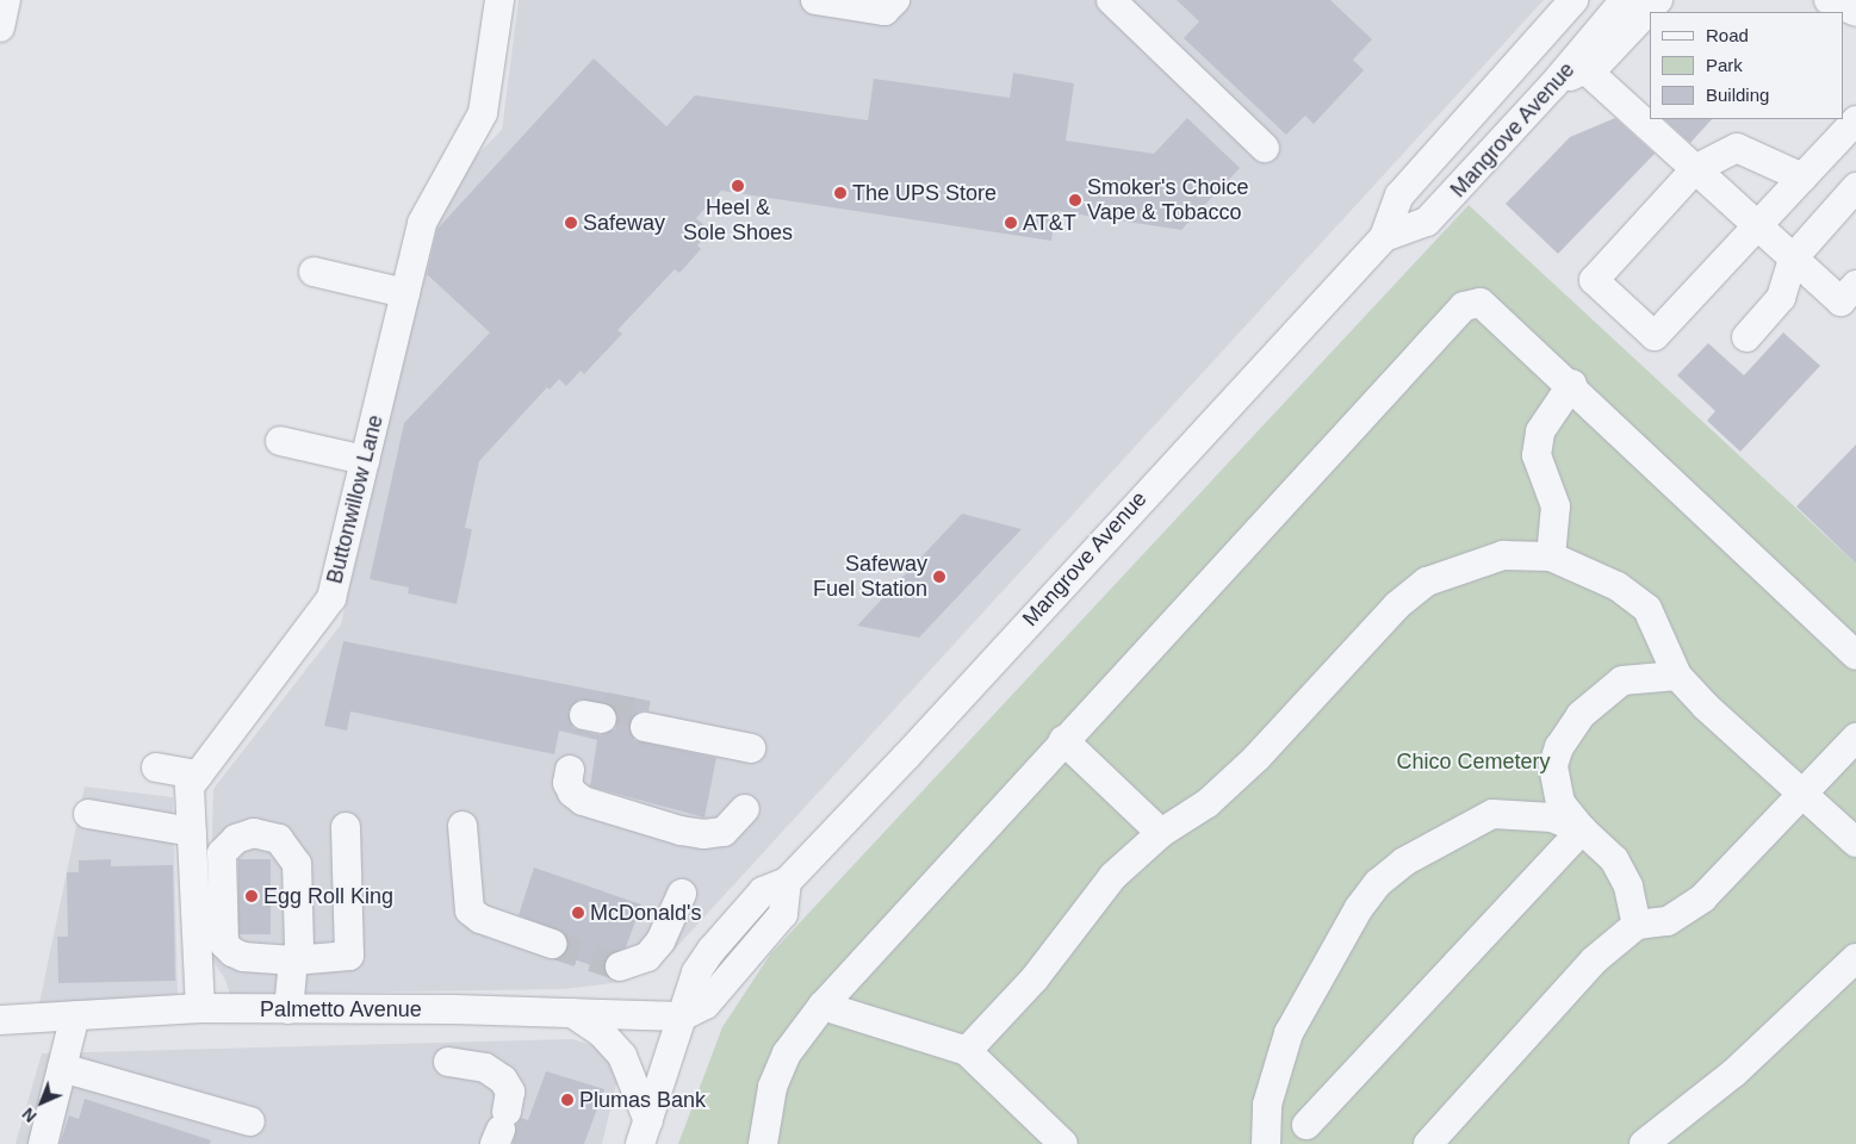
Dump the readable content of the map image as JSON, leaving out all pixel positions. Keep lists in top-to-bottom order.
{
  "streets": {
    "street": ["Mangrove Avenue", "Buttonwillow Lane", "Palmetto Avenue"]
  },
  "crossings": [
    ["Mangrove Avenue", "Palmetto Avenue"],
    ["Buttonwillow Lane", "Palmetto Avenue"]
  ],
  "parks": ["Chico Cemetery"],
  "places": [
    "Heel & Sole Shoes",
    "The UPS Store",
    "Smoker's Choice Vape & Tobacco",
    "Safeway",
    "AT&T",
    "Safeway Fuel Station",
    "Egg Roll King",
    "McDonald's",
    "Plumas Bank"
  ],
  "legend": ["Road", "Park", "Building"],
  "north": "bottom left"
}
